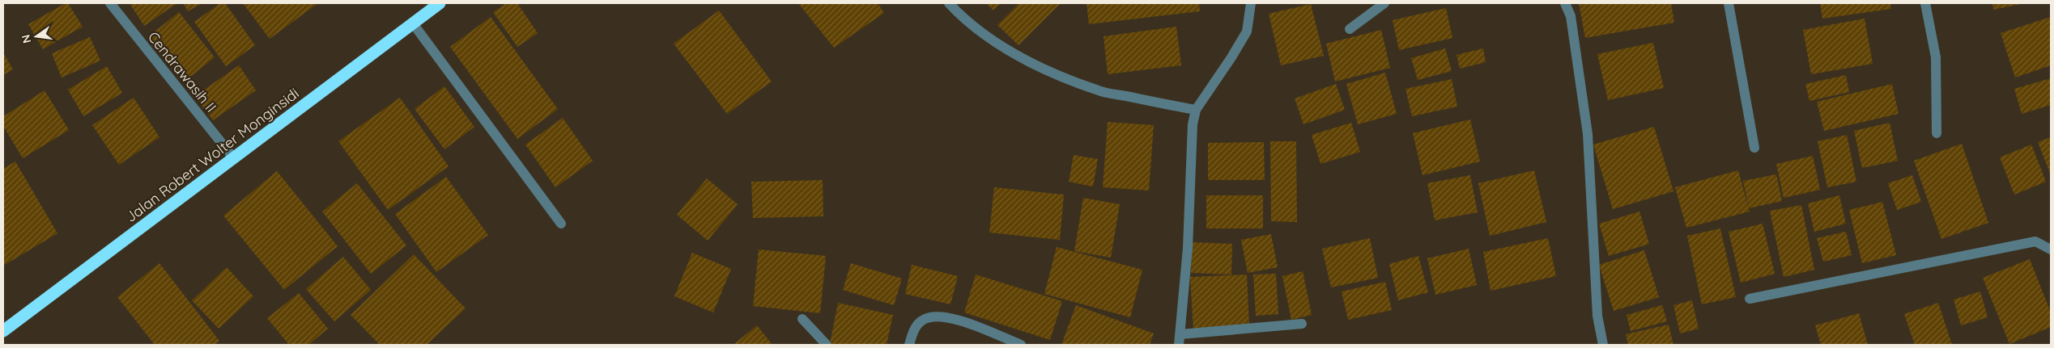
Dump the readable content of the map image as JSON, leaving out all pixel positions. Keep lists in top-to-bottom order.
{
  "streets": {
    "highway": ["Jalan Robert Wolter Monginsidi"],
    "street": ["Cendrawasih II"]
  },
  "crossings": [
    ["Cendrawasih II", "Jalan Robert Wolter Monginsidi"]
  ],
  "north": "left"
}
